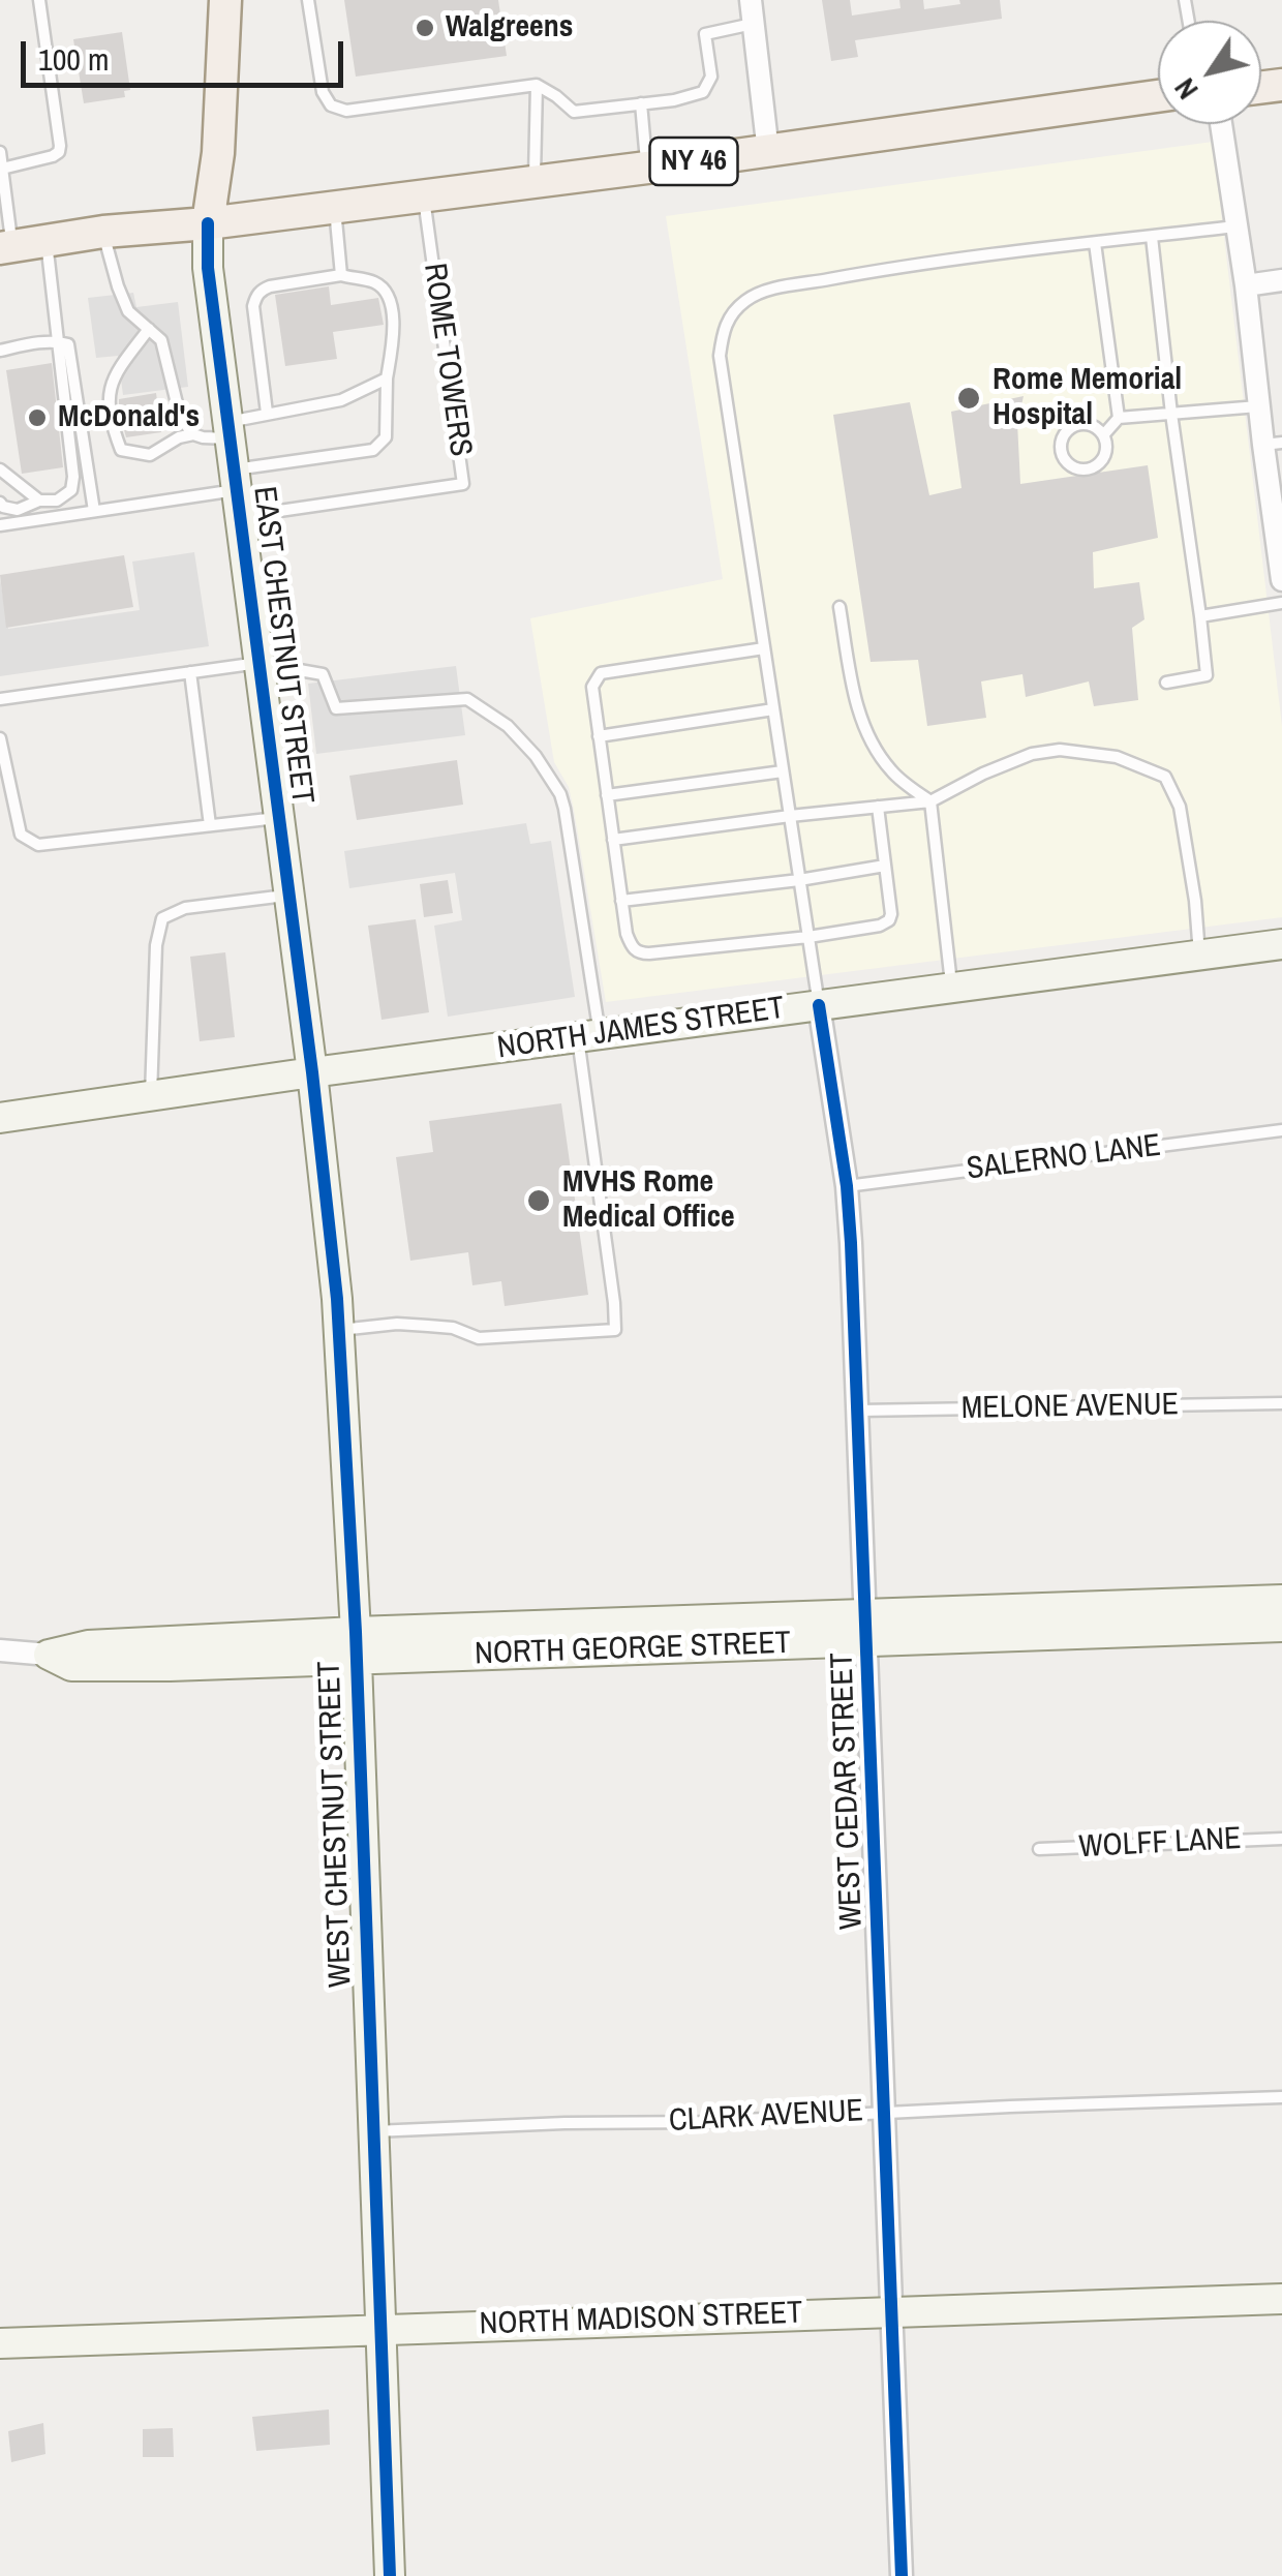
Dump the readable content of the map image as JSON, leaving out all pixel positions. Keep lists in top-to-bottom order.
{
  "streets": {
    "main road": ["NY 46", "EAST CHESTNUT STREET"],
    "street": [
      "NORTH JAMES STREET",
      "NORTH GEORGE STREET",
      "WEST CEDAR STREET",
      "WEST CHESTNUT STREET",
      "NORTH MADISON STREET"
    ],
    "lane": [
      "ROME TOWERS",
      "SALERNO LANE",
      "MELONE AVENUE",
      "WOLFF LANE",
      "CLARK AVENUE"
    ]
  },
  "crossings": [
    ["NY 46", "ROME TOWERS"],
    ["NY 46", "EAST CHESTNUT STREET"],
    ["ROME TOWERS", "EAST CHESTNUT STREET"],
    ["EAST CHESTNUT STREET", "NORTH JAMES STREET"],
    ["EAST CHESTNUT STREET", "WEST CHESTNUT STREET"],
    ["NORTH JAMES STREET", "WEST CEDAR STREET"],
    ["NORTH JAMES STREET", "WEST CHESTNUT STREET"],
    ["SALERNO LANE", "WEST CEDAR STREET"],
    ["MELONE AVENUE", "WEST CEDAR STREET"],
    ["NORTH GEORGE STREET", "WEST CEDAR STREET"],
    ["NORTH GEORGE STREET", "WEST CHESTNUT STREET"],
    ["WEST CEDAR STREET", "CLARK AVENUE"],
    ["WEST CEDAR STREET", "NORTH MADISON STREET"],
    ["WEST CHESTNUT STREET", "CLARK AVENUE"],
    ["WEST CHESTNUT STREET", "NORTH MADISON STREET"]
  ],
  "places": [
    "Walgreens",
    "Rome Memorial Hospital",
    "McDonald's",
    "MVHS Rome Medical Office"
  ],
  "scale_bar": "100 m",
  "north": "bottom left"
}
